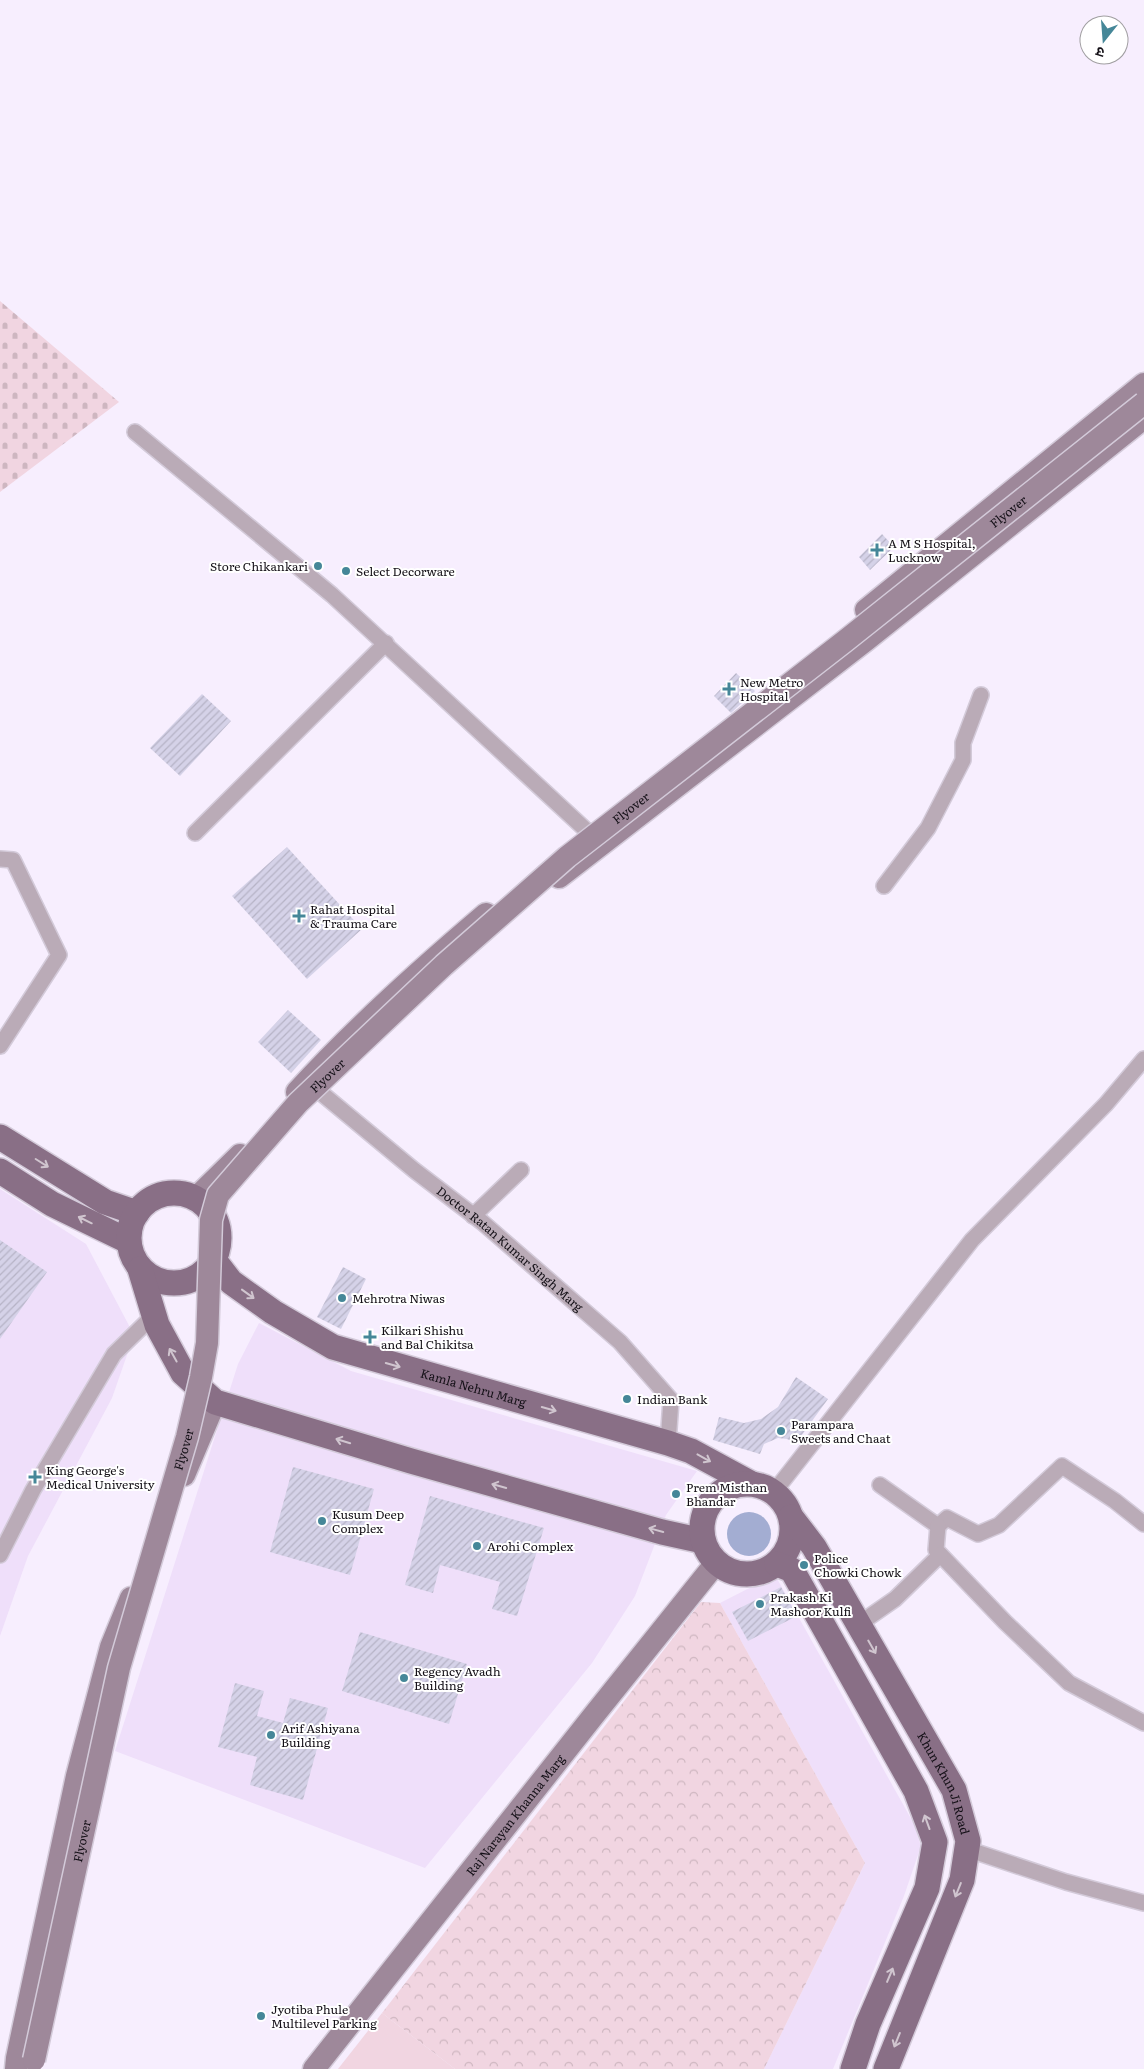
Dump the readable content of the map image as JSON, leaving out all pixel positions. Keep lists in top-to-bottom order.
{
  "streets": {
    "main road": [
      "Flyover",
      "Kamla Nehru Marg",
      "Khun Khun Ji Road",
      "Raj Narayan Khanna Marg"
    ],
    "street": ["Doctor Ratan Kumar Singh Marg"]
  },
  "crossings": [
    ["Doctor Ratan Kumar Singh Marg", "Kamla Nehru Marg"],
    ["Kamla Nehru Marg", "Khun Khun Ji Road"],
    ["Kamla Nehru Marg", "Raj Narayan Khanna Marg"],
    ["Khun Khun Ji Road", "Raj Narayan Khanna Marg"]
  ],
  "one_way": ["Khun Khun Ji Road"],
  "places": {
    "health": [
      "A M S Hospital, Lucknow",
      "New Metro Hospital",
      "Rahat Hospital & Trauma Care",
      "Kilkari Shishu and Bal Chikitsa",
      "King George's Medical University"
    ],
    "other": [
      "Store Chikankari",
      "Select Decorware",
      "Mehrotra Niwas",
      "Indian Bank",
      "Parampara Sweets and Chaat",
      "Prem Misthan Bhandar",
      "Kusum Deep Complex",
      "Arohi Complex",
      "Police Chowki Chowk",
      "Prakash Ki Mashoor Kulfi",
      "Regency Avadh Building",
      "Arif Ashiyana Building",
      "Jyotiba Phule Multilevel Parking"
    ]
  },
  "north": "bottom"
}
